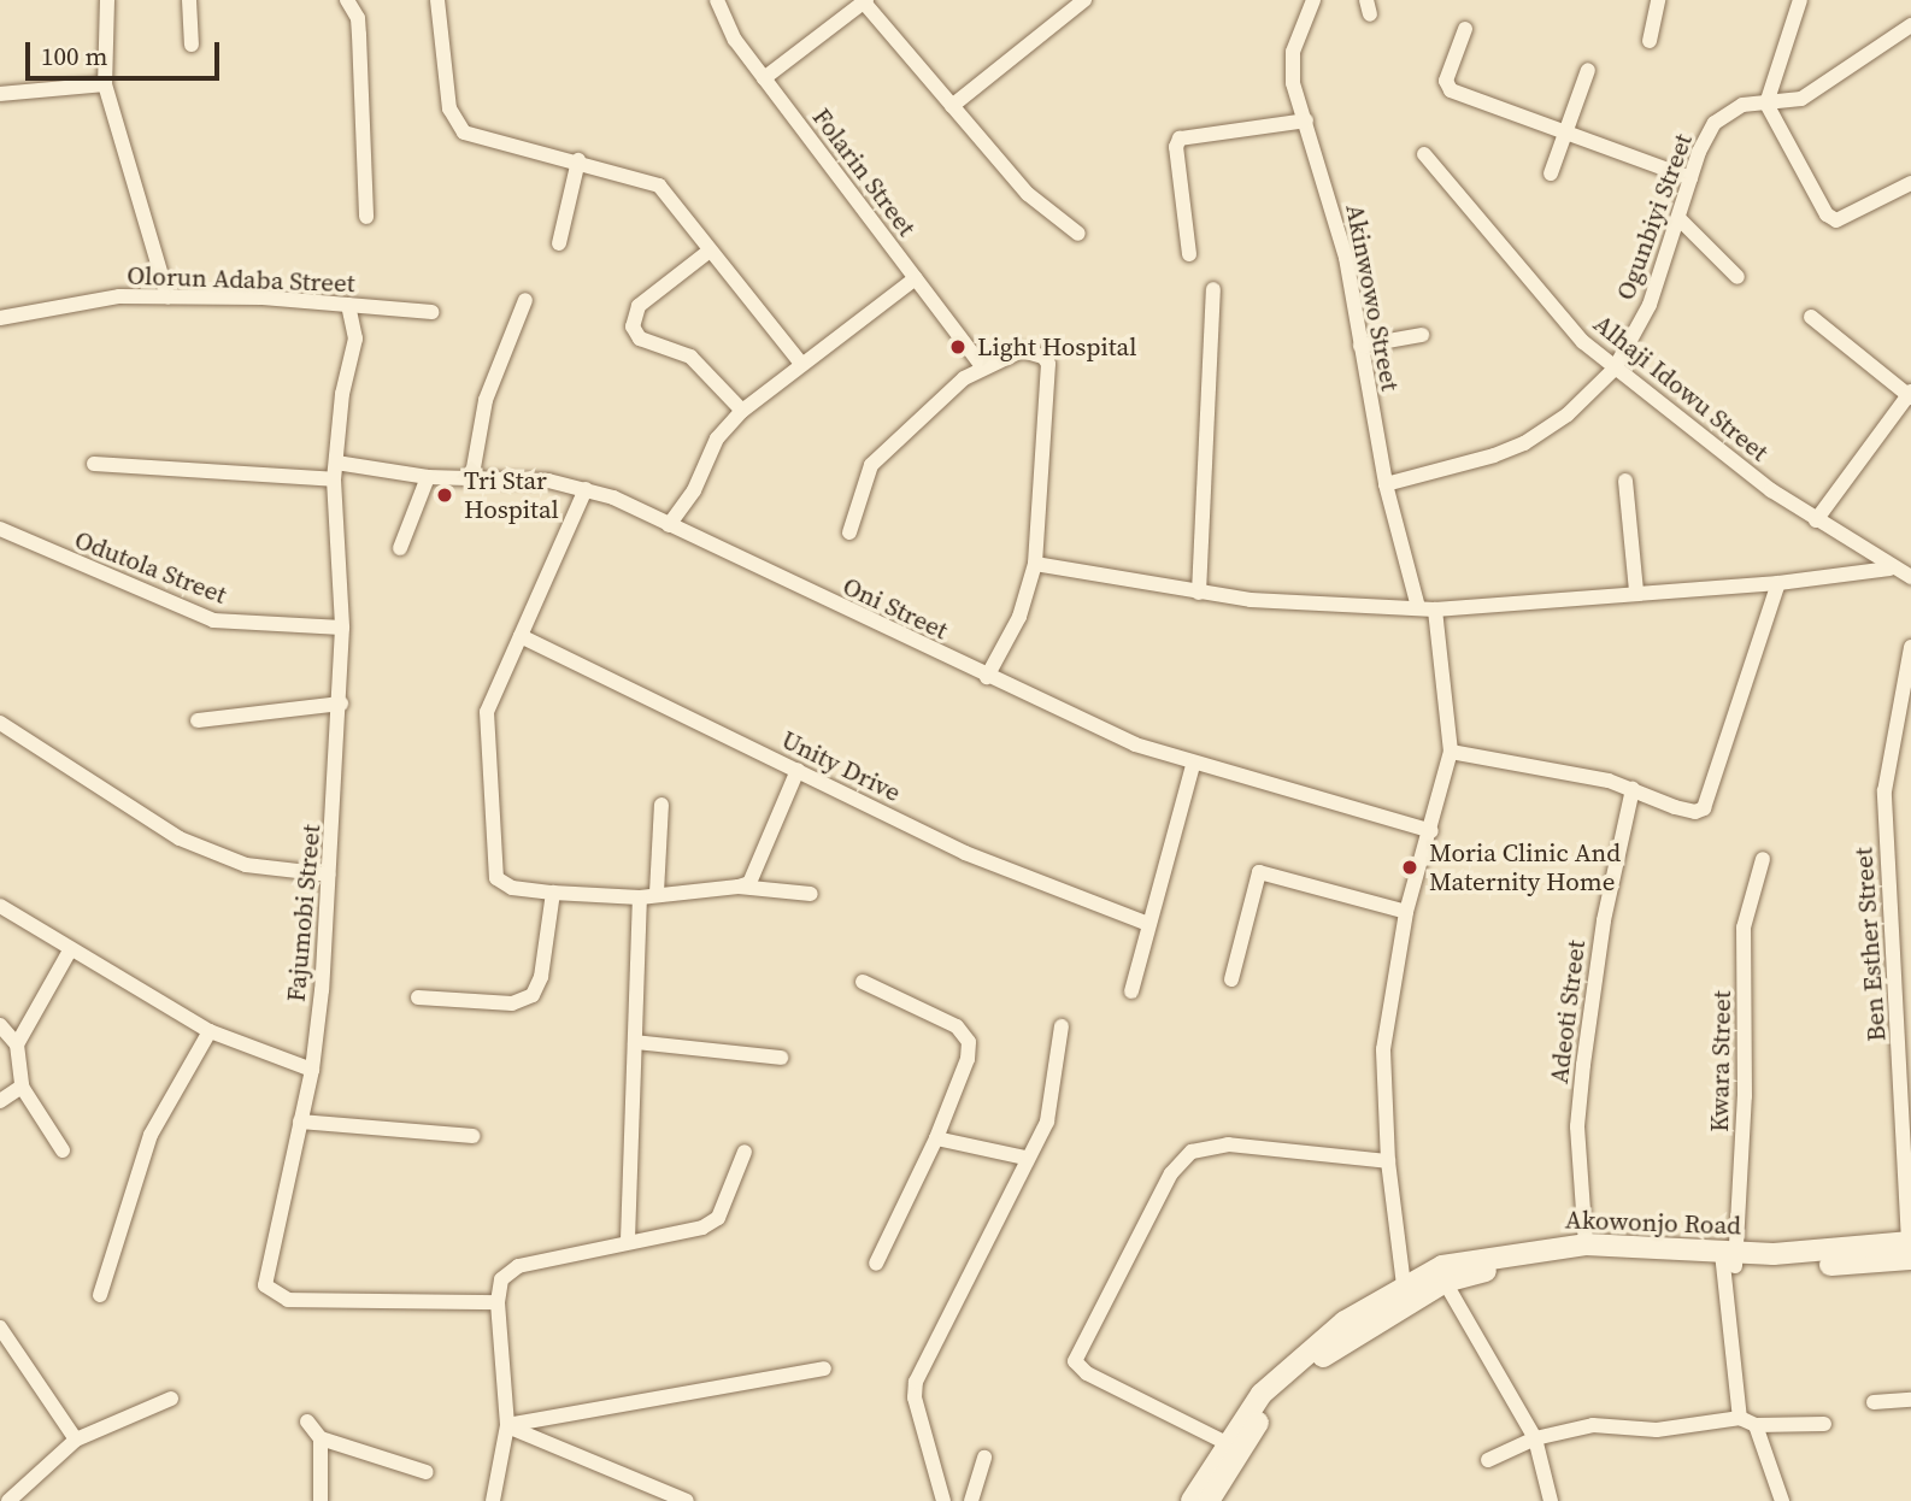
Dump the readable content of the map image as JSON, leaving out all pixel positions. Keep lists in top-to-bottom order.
{
  "streets": {
    "main road": ["Akowonjo Road"],
    "street": [
      "Folarin Street",
      "Ogunbiyi Street",
      "Olorun Adaba Street",
      "Akinwowo Street",
      "Alhaji Idowu Street",
      "Odutola Street",
      "Oni Street",
      "Unity Drive",
      "Fajumobi Street",
      "Ben Esther Street",
      "Adeoti Street",
      "Kwara Street"
    ]
  },
  "crossings": [
    ["Ogunbiyi Street", "Akinwowo Street"],
    ["Ogunbiyi Street", "Alhaji Idowu Street"],
    ["Olorun Adaba Street", "Fajumobi Street"],
    ["Odutola Street", "Fajumobi Street"],
    ["Oni Street", "Fajumobi Street"],
    ["Ben Esther Street", "Akowonjo Road"],
    ["Adeoti Street", "Akowonjo Road"],
    ["Kwara Street", "Akowonjo Road"]
  ],
  "places": ["Light Hospital", "Tri Star Hospital", "Moria Clinic And Maternity Home"],
  "scale_bar": "100 m"
}
